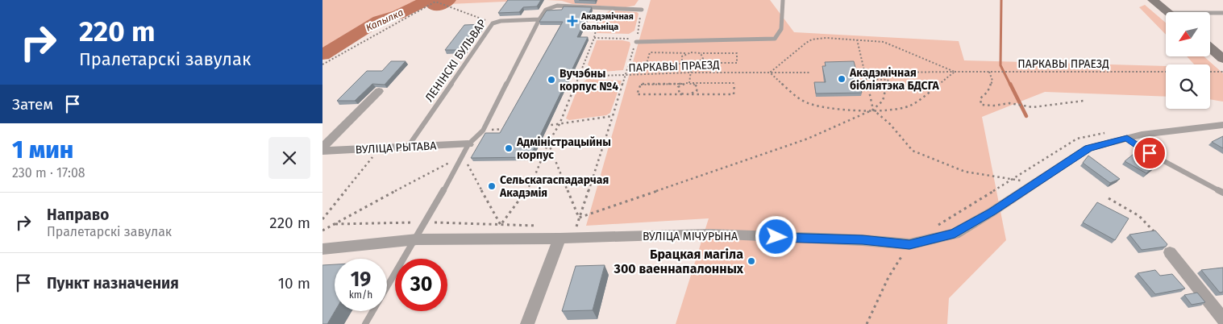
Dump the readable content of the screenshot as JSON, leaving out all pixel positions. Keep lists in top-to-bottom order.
{
  "streets": {
    "street": ["ВУЛІЦА РЫТАВА", "ВУЛІЦА МІЧУРЫНА"],
    "lane": ["ЛЕНІНСКІ БУЛЬВАР"],
    "path": ["ПАРКАВЫ ПРАЕЗД"]
  },
  "crossings": [
    ["ЛЕНІНСКІ БУЛЬВАР", "ВУЛІЦА РЫТАВА"]
  ],
  "water": ["Капылка"],
  "places": {
    "health": ["Акадэмічная бальніца"],
    "other": [
      "Акадэмічная бібліятэка БДСГА",
      "Вучэбны корпус №4",
      "Адміністрацыйны корпус",
      "Сельскагаспадарчая Акадэмія",
      "Брацкая магіла 300 ваеннапалонных"
    ]
  },
  "north": "bottom left",
  "page": {
    "turn": ["220 m", "Пралетарскі завулак"],
    "then": "Затем",
    "heading": ["1 мин", "230 m · 17:08"],
    "list": [
      {
        "name": "Направо",
        "note": "Пралетарскі завулак",
        "value": "220 m"
      },
      {
        "name": "Пункт назначения",
        "value": "10 m"
      }
    ],
    "speed": "19 km/h",
    "limit": "30"
  }
}
